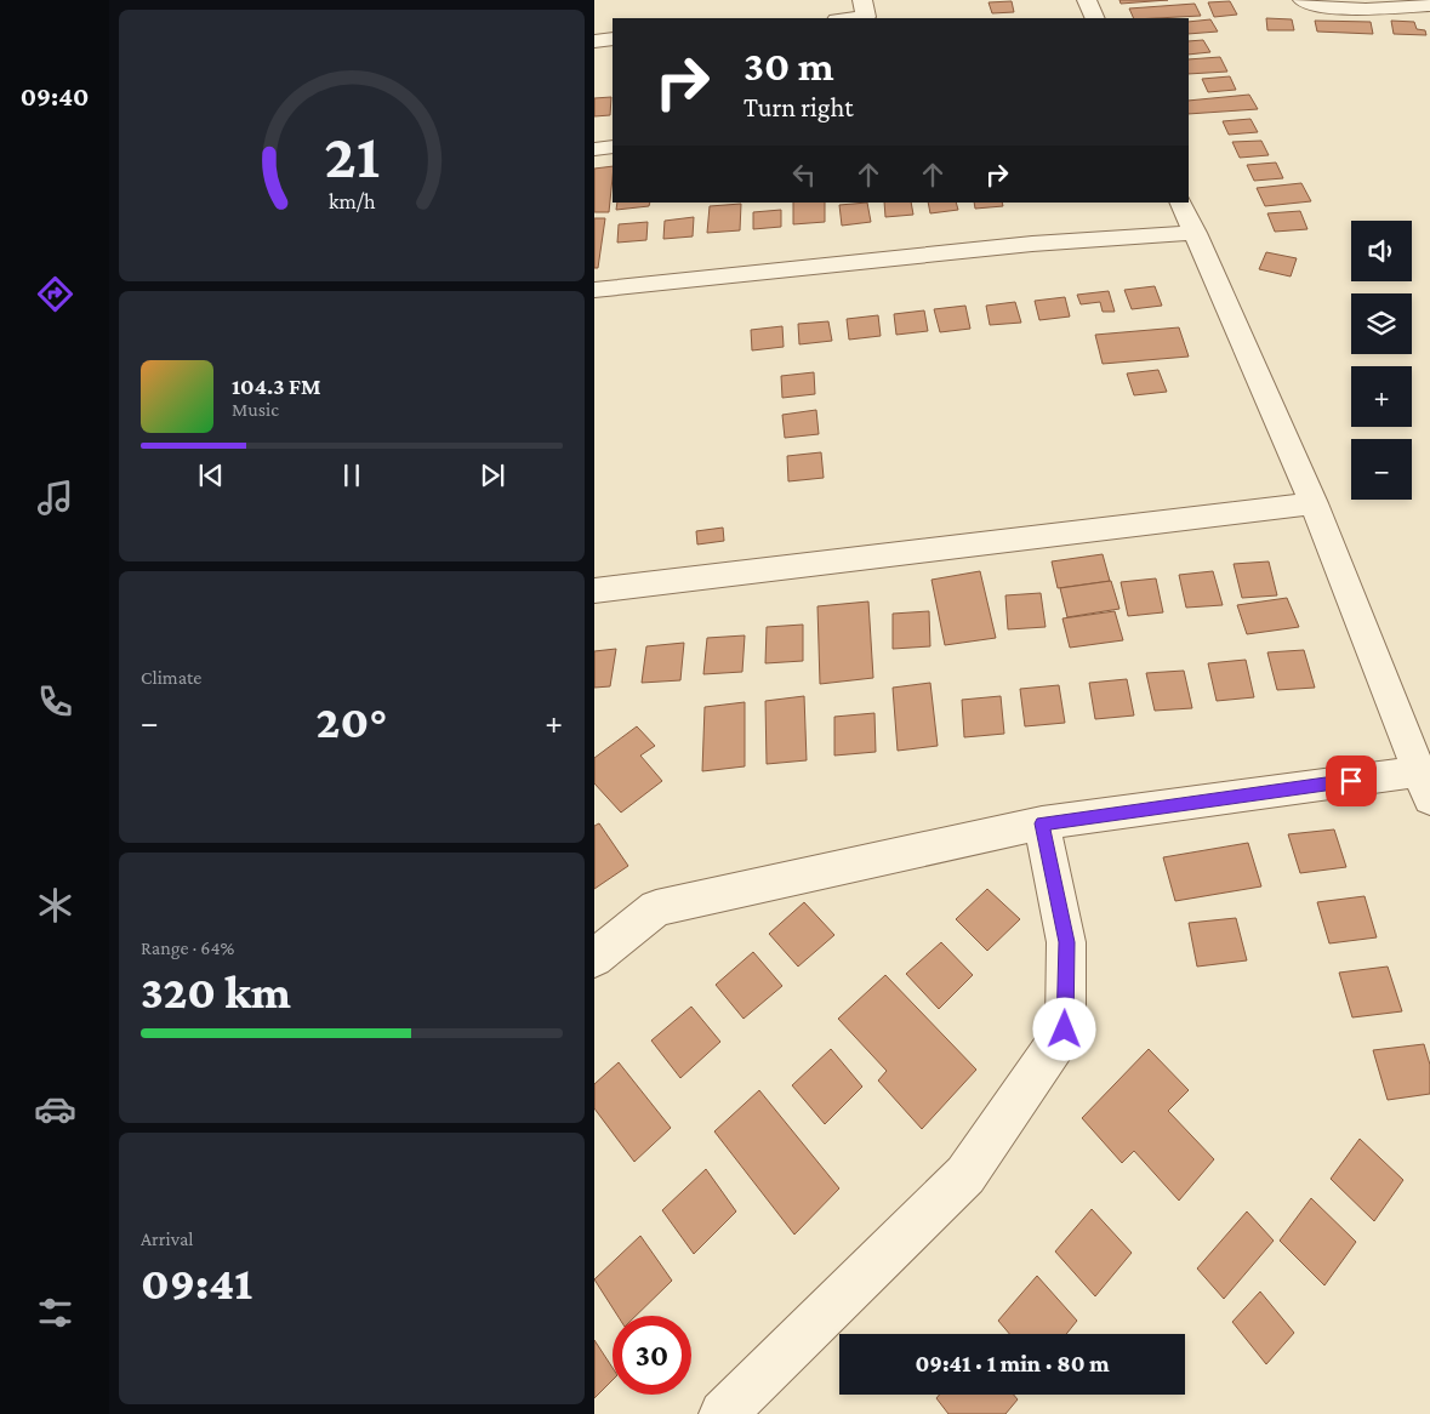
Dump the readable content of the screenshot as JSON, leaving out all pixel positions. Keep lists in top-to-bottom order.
{
  "page": {
    "tabs": "09:40",
    "turn": ["30 m", "Turn right"],
    "map_buttons": ["+", "−"],
    "song": ["104.3 FM", "Music"],
    "tile": [
      "Climate",
      ["Range · 64%", "320 km"],
      ["Arrival", "09:41"]
    ],
    "heat": ["−", "20°", "+"],
    "limit": "30",
    "trip": "09:41 · 1 min · 80 m",
    "gauge": ["21", "km/h"]
  }
}
